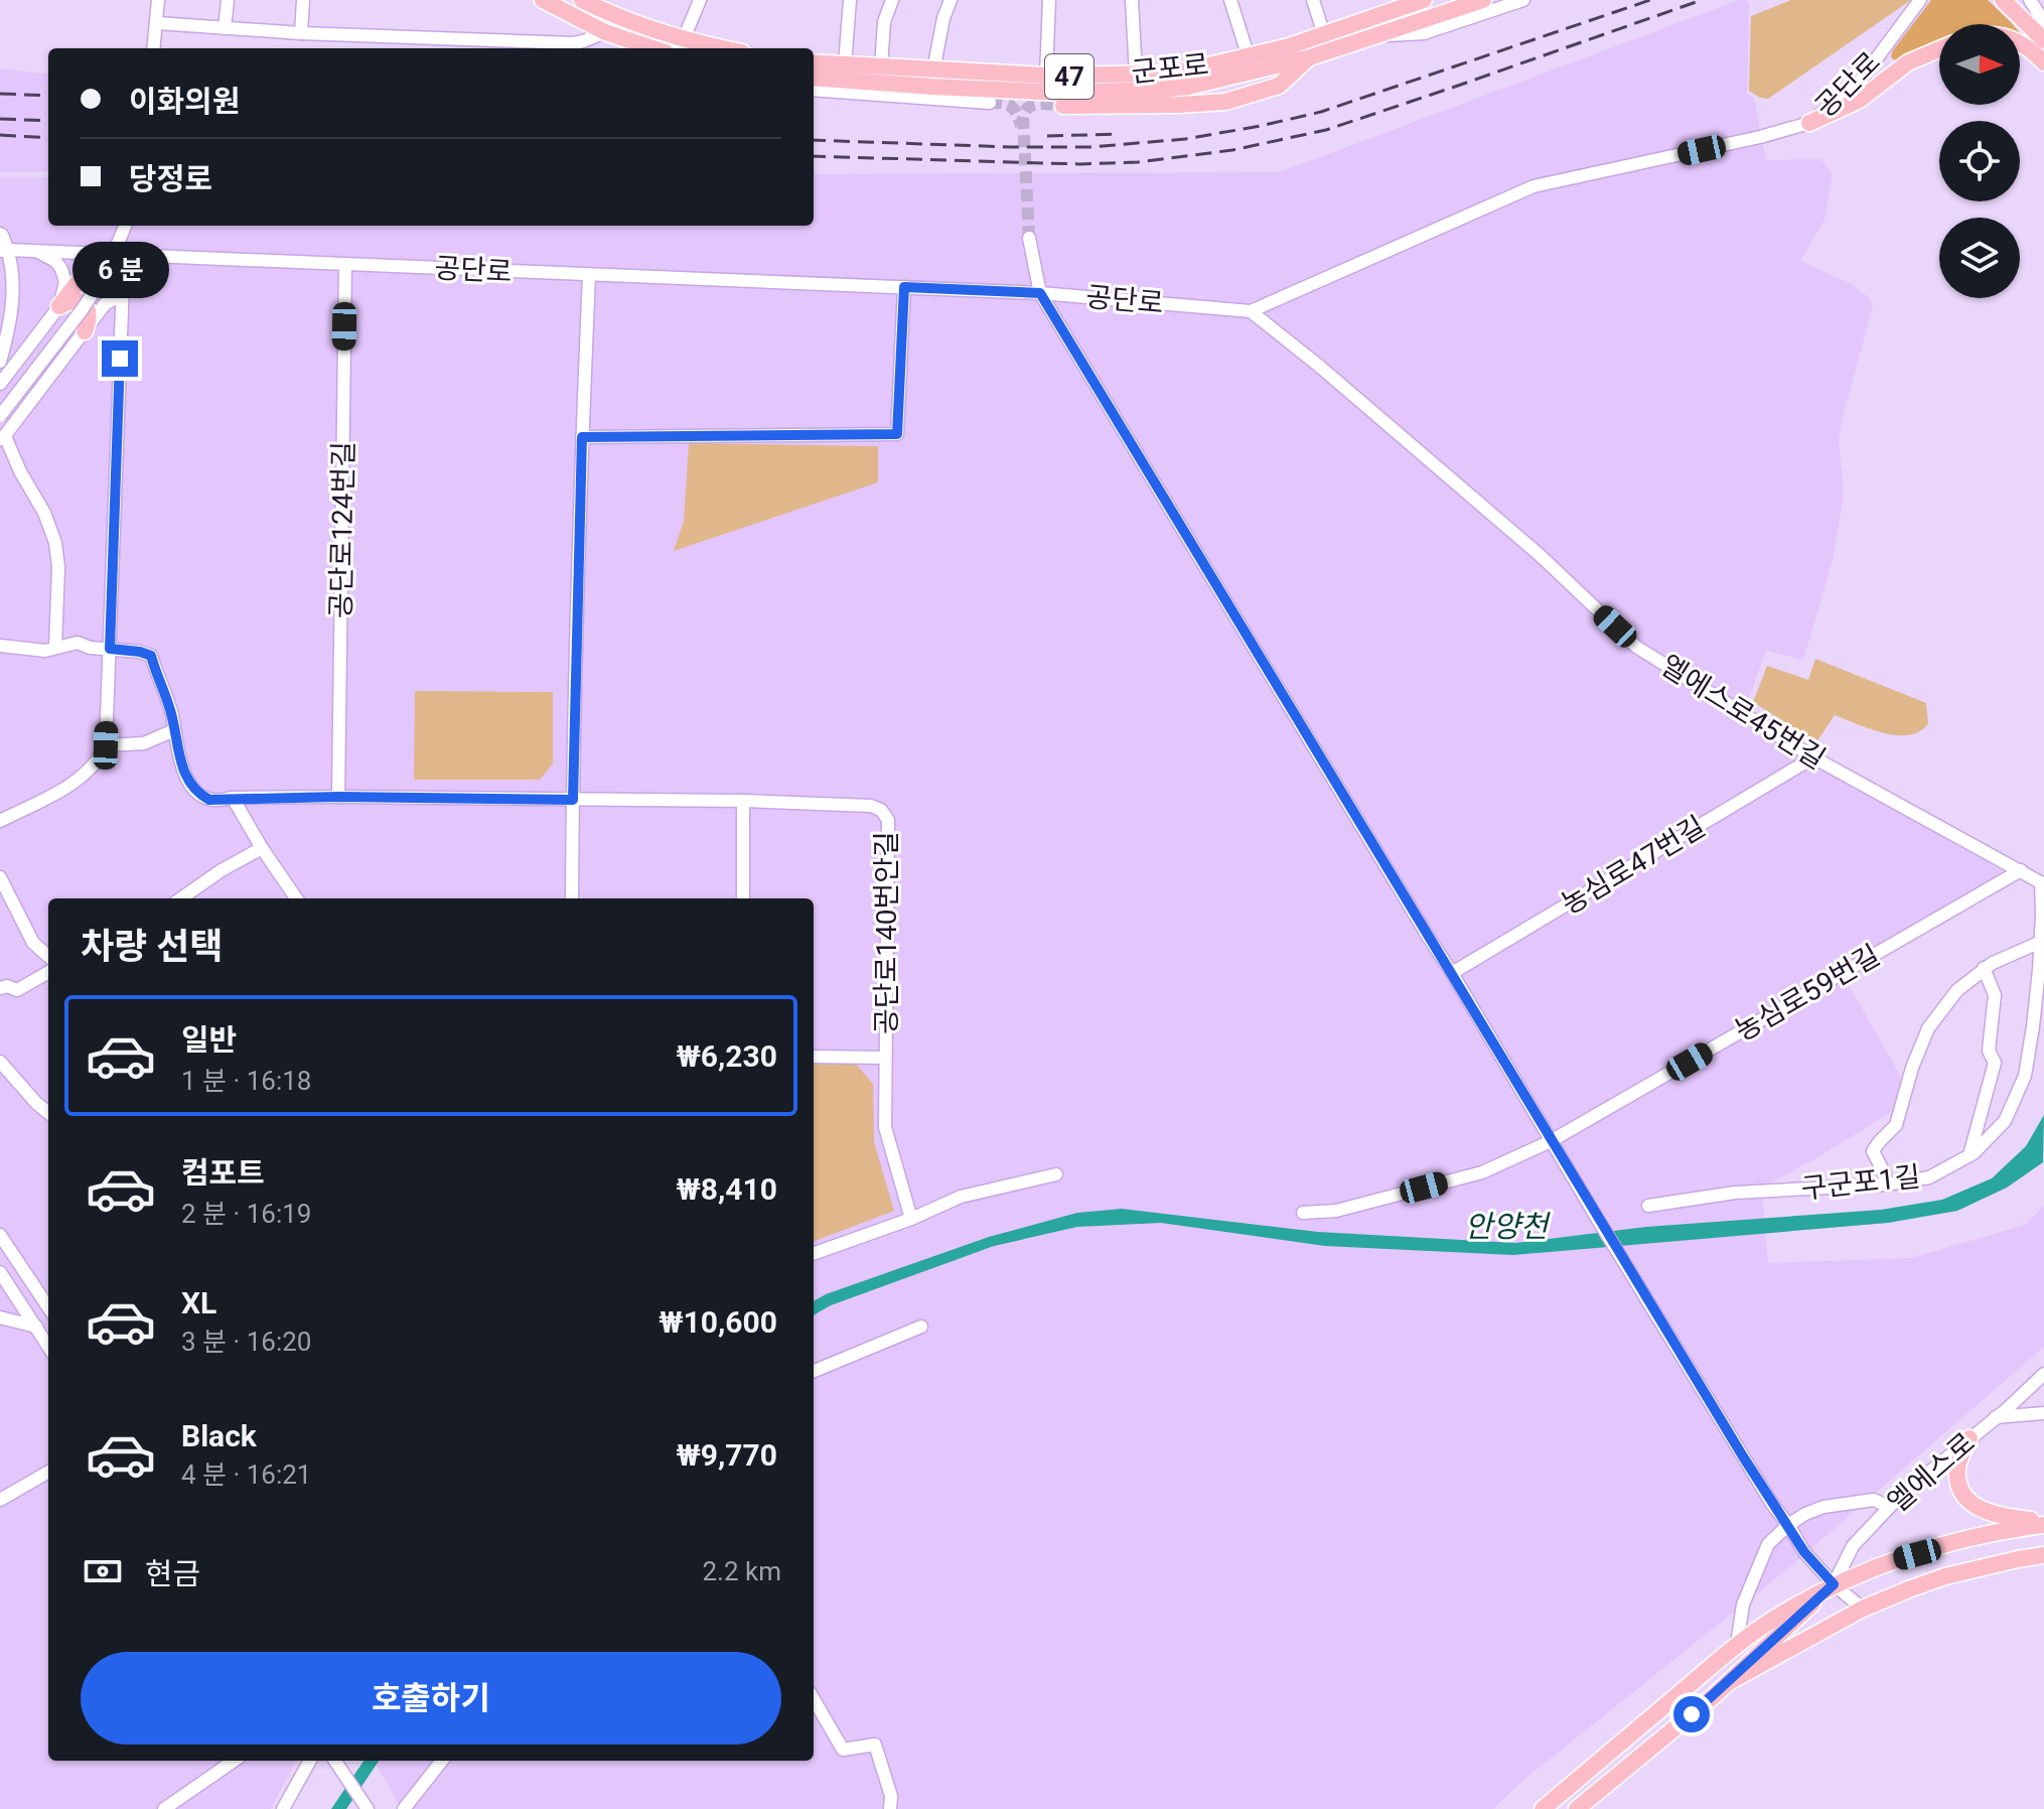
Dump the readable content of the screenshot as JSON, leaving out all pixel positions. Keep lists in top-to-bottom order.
{
  "streets": {
    "main road": ["군포로", "47"],
    "street": [
      "공단로",
      "공단로124번길",
      "엘에스로45번길",
      "농심로47번길",
      "공단로140번안길",
      "농심로59번길",
      "구군포1길",
      "엘에스로"
    ]
  },
  "crossings": [
    ["공단로", "공단로124번길"],
    ["공단로", "엘에스로45번길"],
    ["공단로124번길", "공단로140번안길"],
    ["엘에스로45번길", "농심로47번길"],
    ["엘에스로45번길", "농심로59번길"],
    ["엘에스로45번길", "구군포1길"]
  ],
  "water": ["안양천"],
  "north": "right",
  "page": {
    "banner": ["이화의원", "당정로"],
    "bubble": "6 분",
    "heading": "차량 선택",
    "list": [
      {
        "name": "일반",
        "note": "1 분 · 16:18",
        "value": "₩6,230"
      },
      {
        "name": "컴포트",
        "note": "2 분 · 16:19",
        "value": "₩8,410"
      },
      {
        "name": "XL",
        "note": "3 분 · 16:20",
        "value": "₩10,600"
      },
      {
        "name": "Black",
        "note": "4 분 · 16:21",
        "value": "₩9,770"
      }
    ],
    "pay": ["현금", "2.2 km"],
    "buttons": "호출하기"
  }
}
